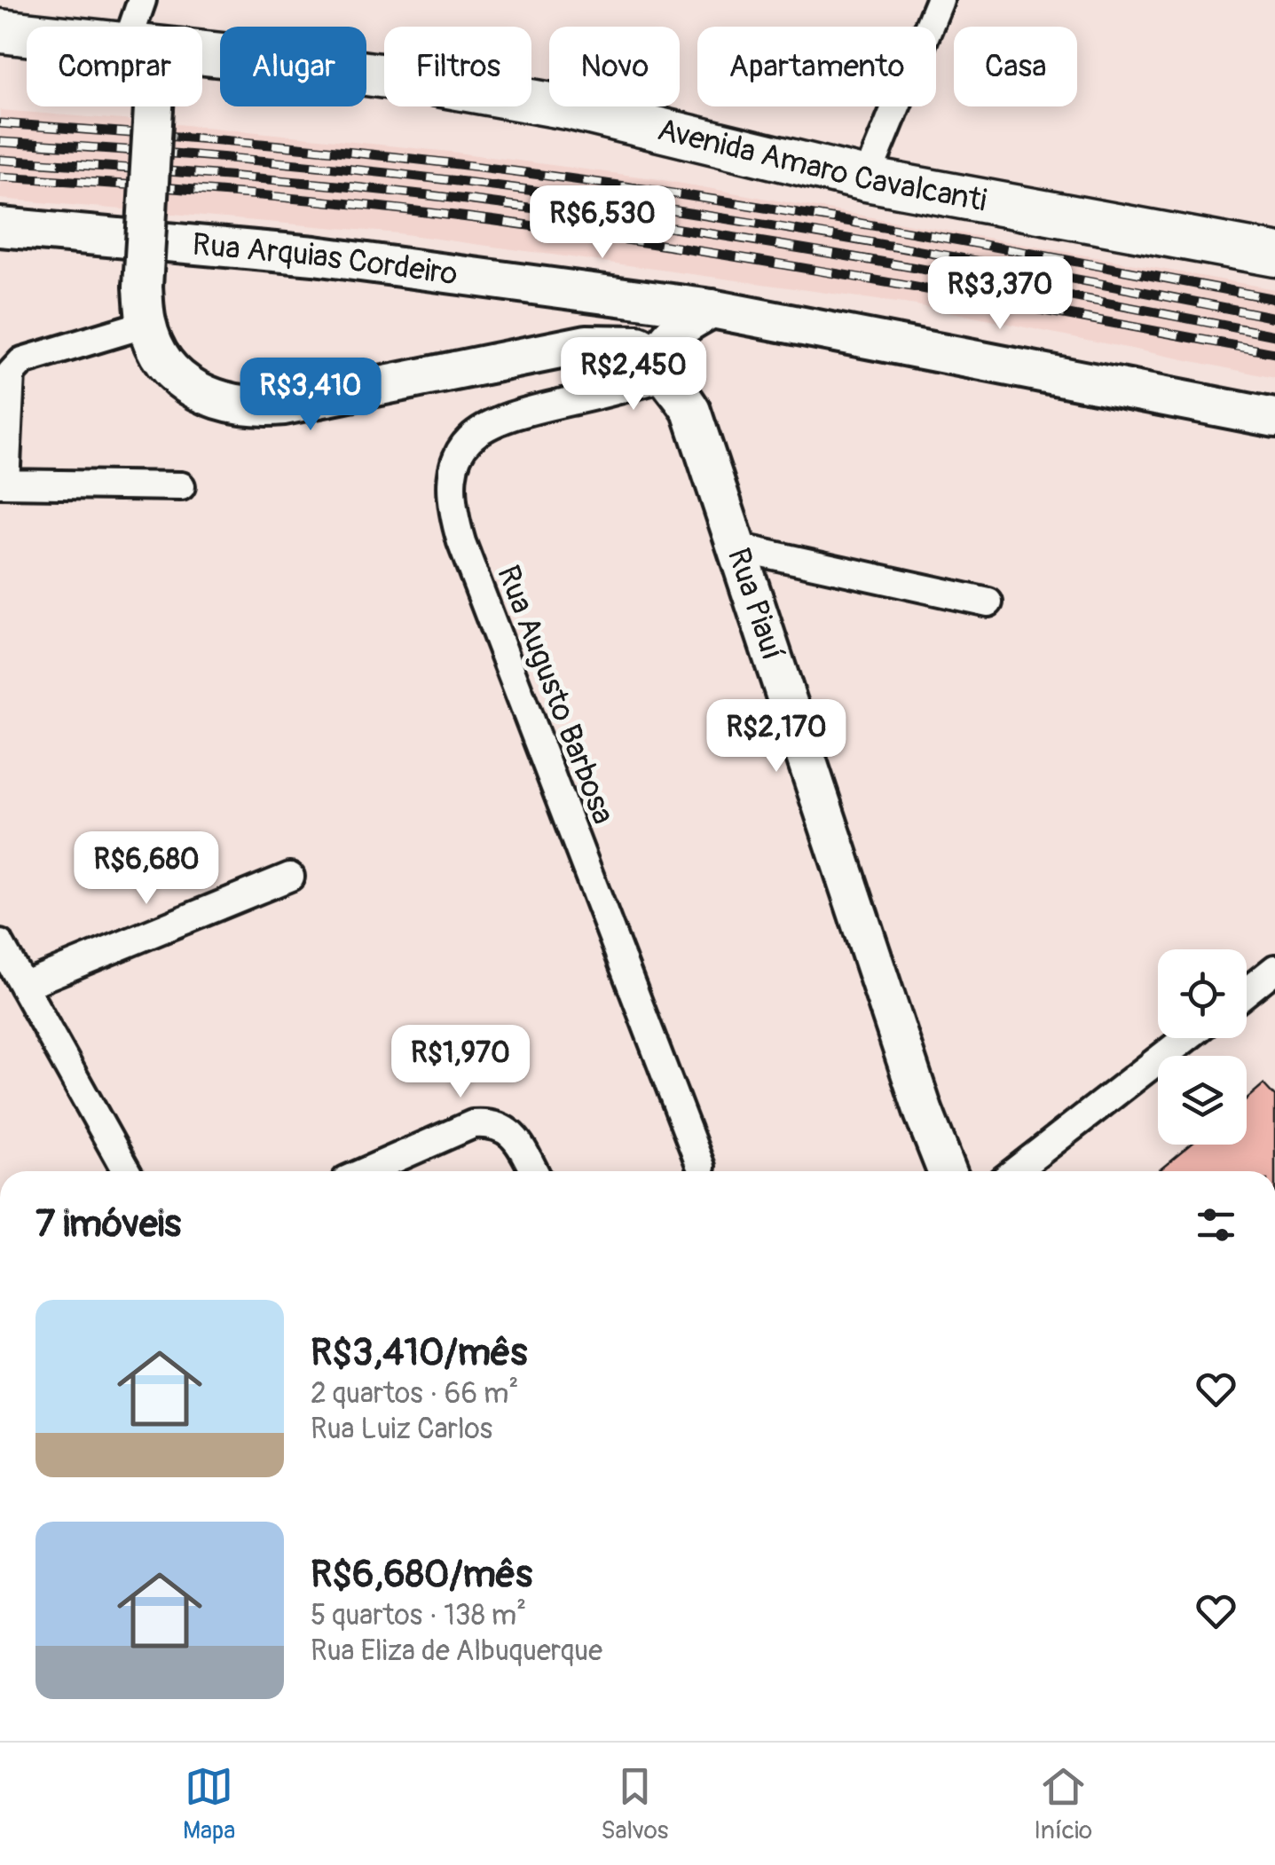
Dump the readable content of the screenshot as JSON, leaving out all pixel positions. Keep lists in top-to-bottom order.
{
  "streets": {
    "main road": ["Avenida Amaro Cavalcanti"],
    "street": ["Rua Arquias Cordeiro", "Rua Piauí", "Rua Augusto Barbosa"]
  },
  "crossings": [
    ["Rua Piauí", "Rua Augusto Barbosa"]
  ],
  "page": {
    "chip": [
      "Comprar",
      "Alugar",
      "Filtros",
      "Novo",
      "Apartamento",
      "Casa"
    ],
    "price": [
      "R$6,530",
      "R$3,370",
      "R$2,450",
      "R$3,410",
      "R$2,170",
      "R$6,680",
      "R$1,970"
    ],
    "heading": "7 imóveis",
    "list": [
      {
        "name": "R$3,410/mês",
        "note": "2 quartos · 66 m² · Rua Luiz Carlos"
      },
      {
        "name": "R$6,680/mês",
        "note": "5 quartos · 138 m² · Rua Eliza de Albuquerque"
      }
    ],
    "tabs": ["Mapa", "Salvos", "Início"]
  }
}
